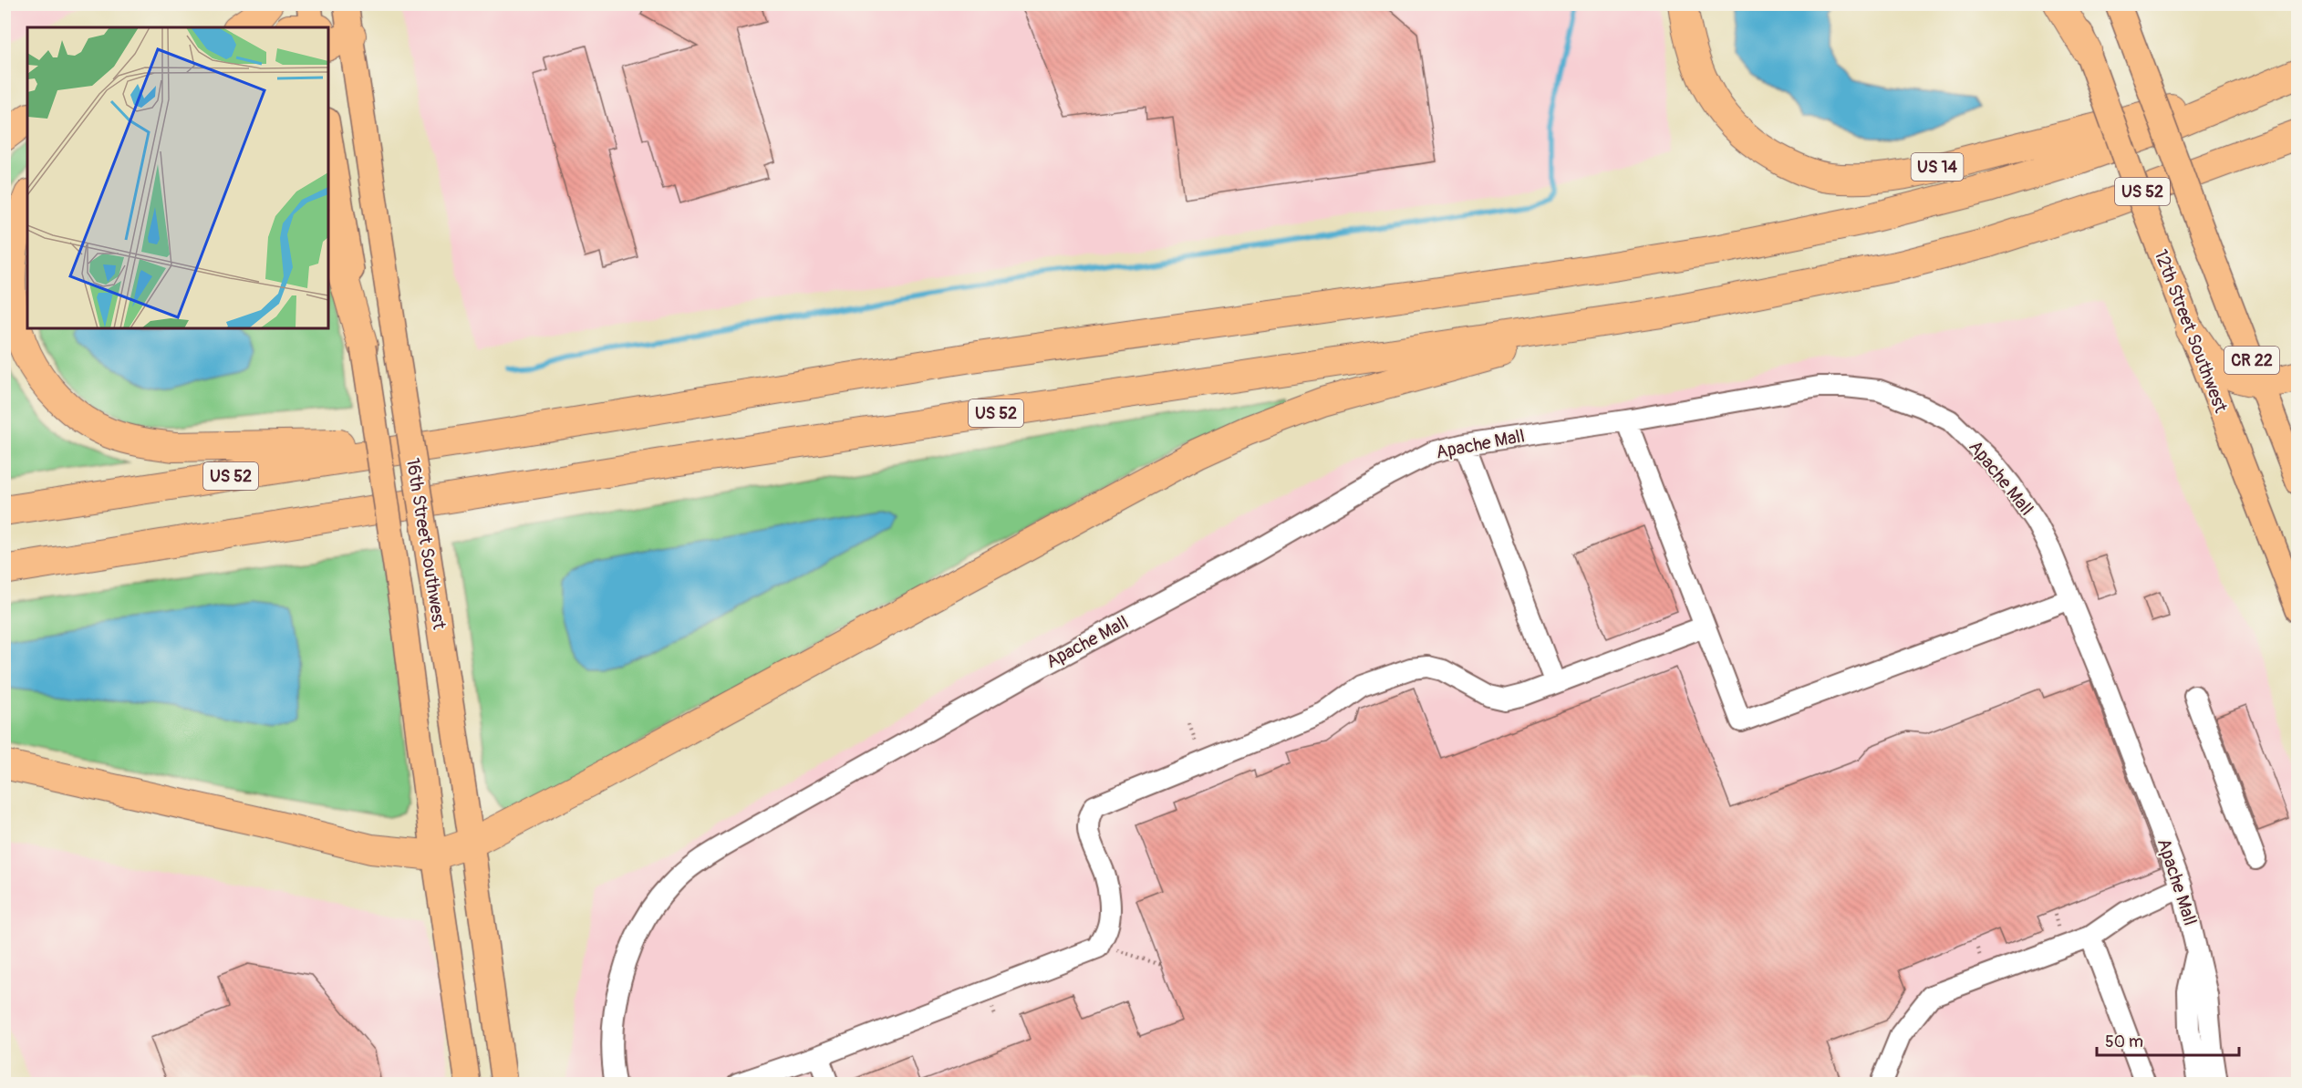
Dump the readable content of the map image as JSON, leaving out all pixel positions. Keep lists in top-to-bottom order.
{
  "streets": {
    "highway": ["US 14", "US 52"],
    "main road": ["12th Street Southwest", "CR 22", "16th Street Southwest"],
    "street": ["Apache Mall"]
  },
  "crossings": [
    ["US 14", "US 52"]
  ],
  "scale_bar": "50 m"
}
